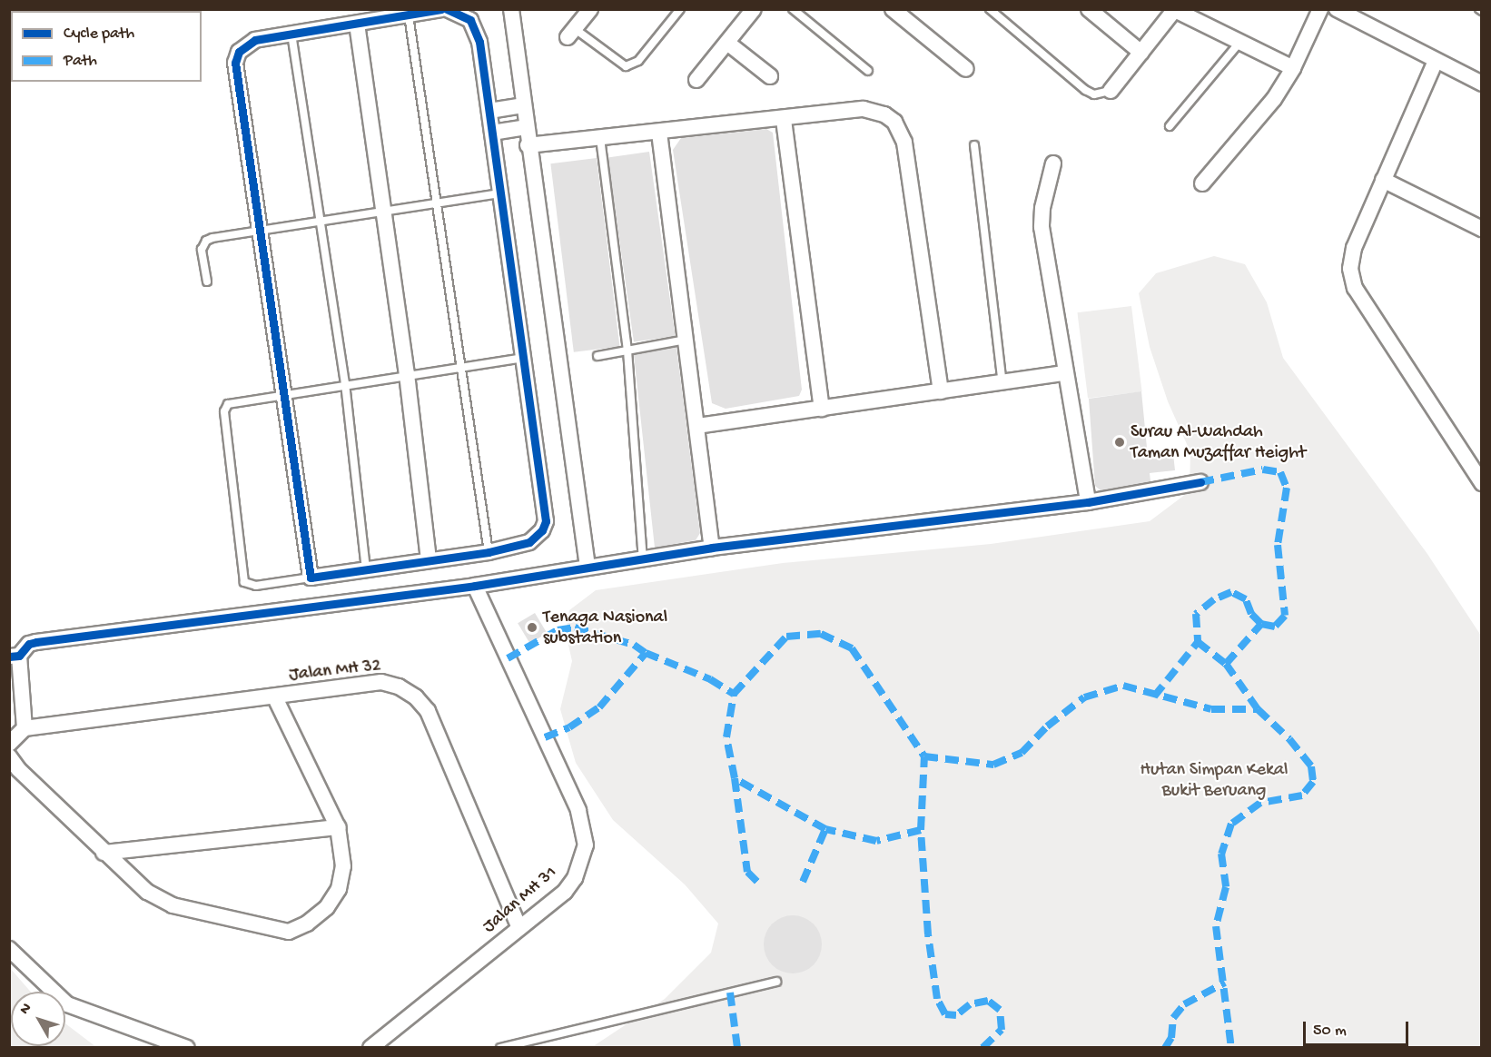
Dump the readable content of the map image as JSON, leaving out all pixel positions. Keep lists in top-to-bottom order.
{
  "streets": {
    "street": ["Jalan MH 32", "Jalan MH 31"]
  },
  "crossings": [
    ["Jalan MH 32", "Jalan MH 31"]
  ],
  "parks": ["Hutan Simpan Kekal Bukit Beruang"],
  "places": ["Surau Al-Wahdah Taman Muzaffar Height", "Tenaga Nasional substation"],
  "legend": ["Cycle path", "Path"],
  "scale_bar": "50 m",
  "north": "top left"
}
